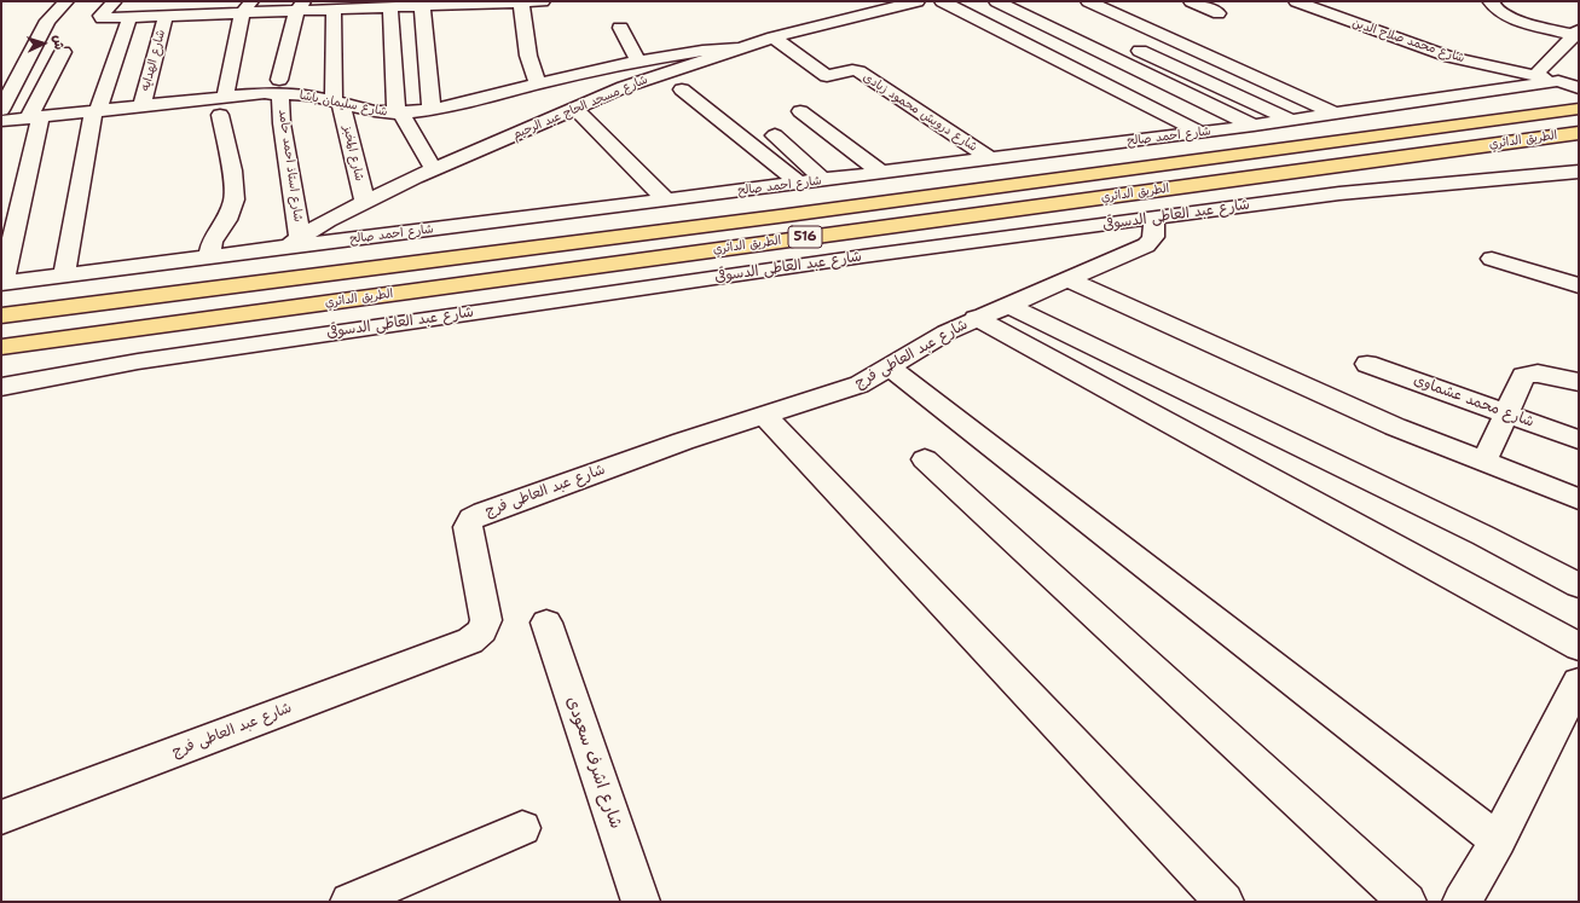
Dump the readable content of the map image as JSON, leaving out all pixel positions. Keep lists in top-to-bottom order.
{
  "streets": {
    "highway": ["الطريق الدائري", "516"],
    "street": [
      "شارع محمد صلاح الدين",
      "شارع الهدايه",
      "شارع سليمان باشا",
      "شارع مسجد الحاج عبد الرحيم",
      "شارع درويش محمود زبادى",
      "شارع احمد صالح",
      "شارع المخبز",
      "شارع استاذ احمد حامد",
      "شارع عبد العاطى الدسوقى",
      "شارع عبد العاطى فرج",
      "شارع محمد عشماوى",
      "شارع اشرف سعودى"
    ]
  },
  "crossings": [
    ["شارع محمد صلاح الدين", "شارع احمد صالح"],
    ["شارع الهدايه", "شارع سليمان باشا"],
    ["شارع سليمان باشا", "شارع مسجد الحاج عبد الرحيم"],
    ["شارع سليمان باشا", "شارع المخبز"],
    ["شارع سليمان باشا", "شارع استاذ احمد حامد"],
    ["شارع مسجد الحاج عبد الرحيم", "شارع درويش محمود زبادى"],
    ["شارع مسجد الحاج عبد الرحيم", "شارع احمد صالح"],
    ["شارع مسجد الحاج عبد الرحيم", "شارع المخبز"],
    ["شارع مسجد الحاج عبد الرحيم", "شارع استاذ احمد حامد"],
    ["شارع درويش محمود زبادى", "شارع احمد صالح"],
    ["شارع احمد صالح", "شارع استاذ احمد حامد"],
    ["شارع عبد العاطى الدسوقى", "شارع عبد العاطى فرج"]
  ],
  "north": "right"
}
